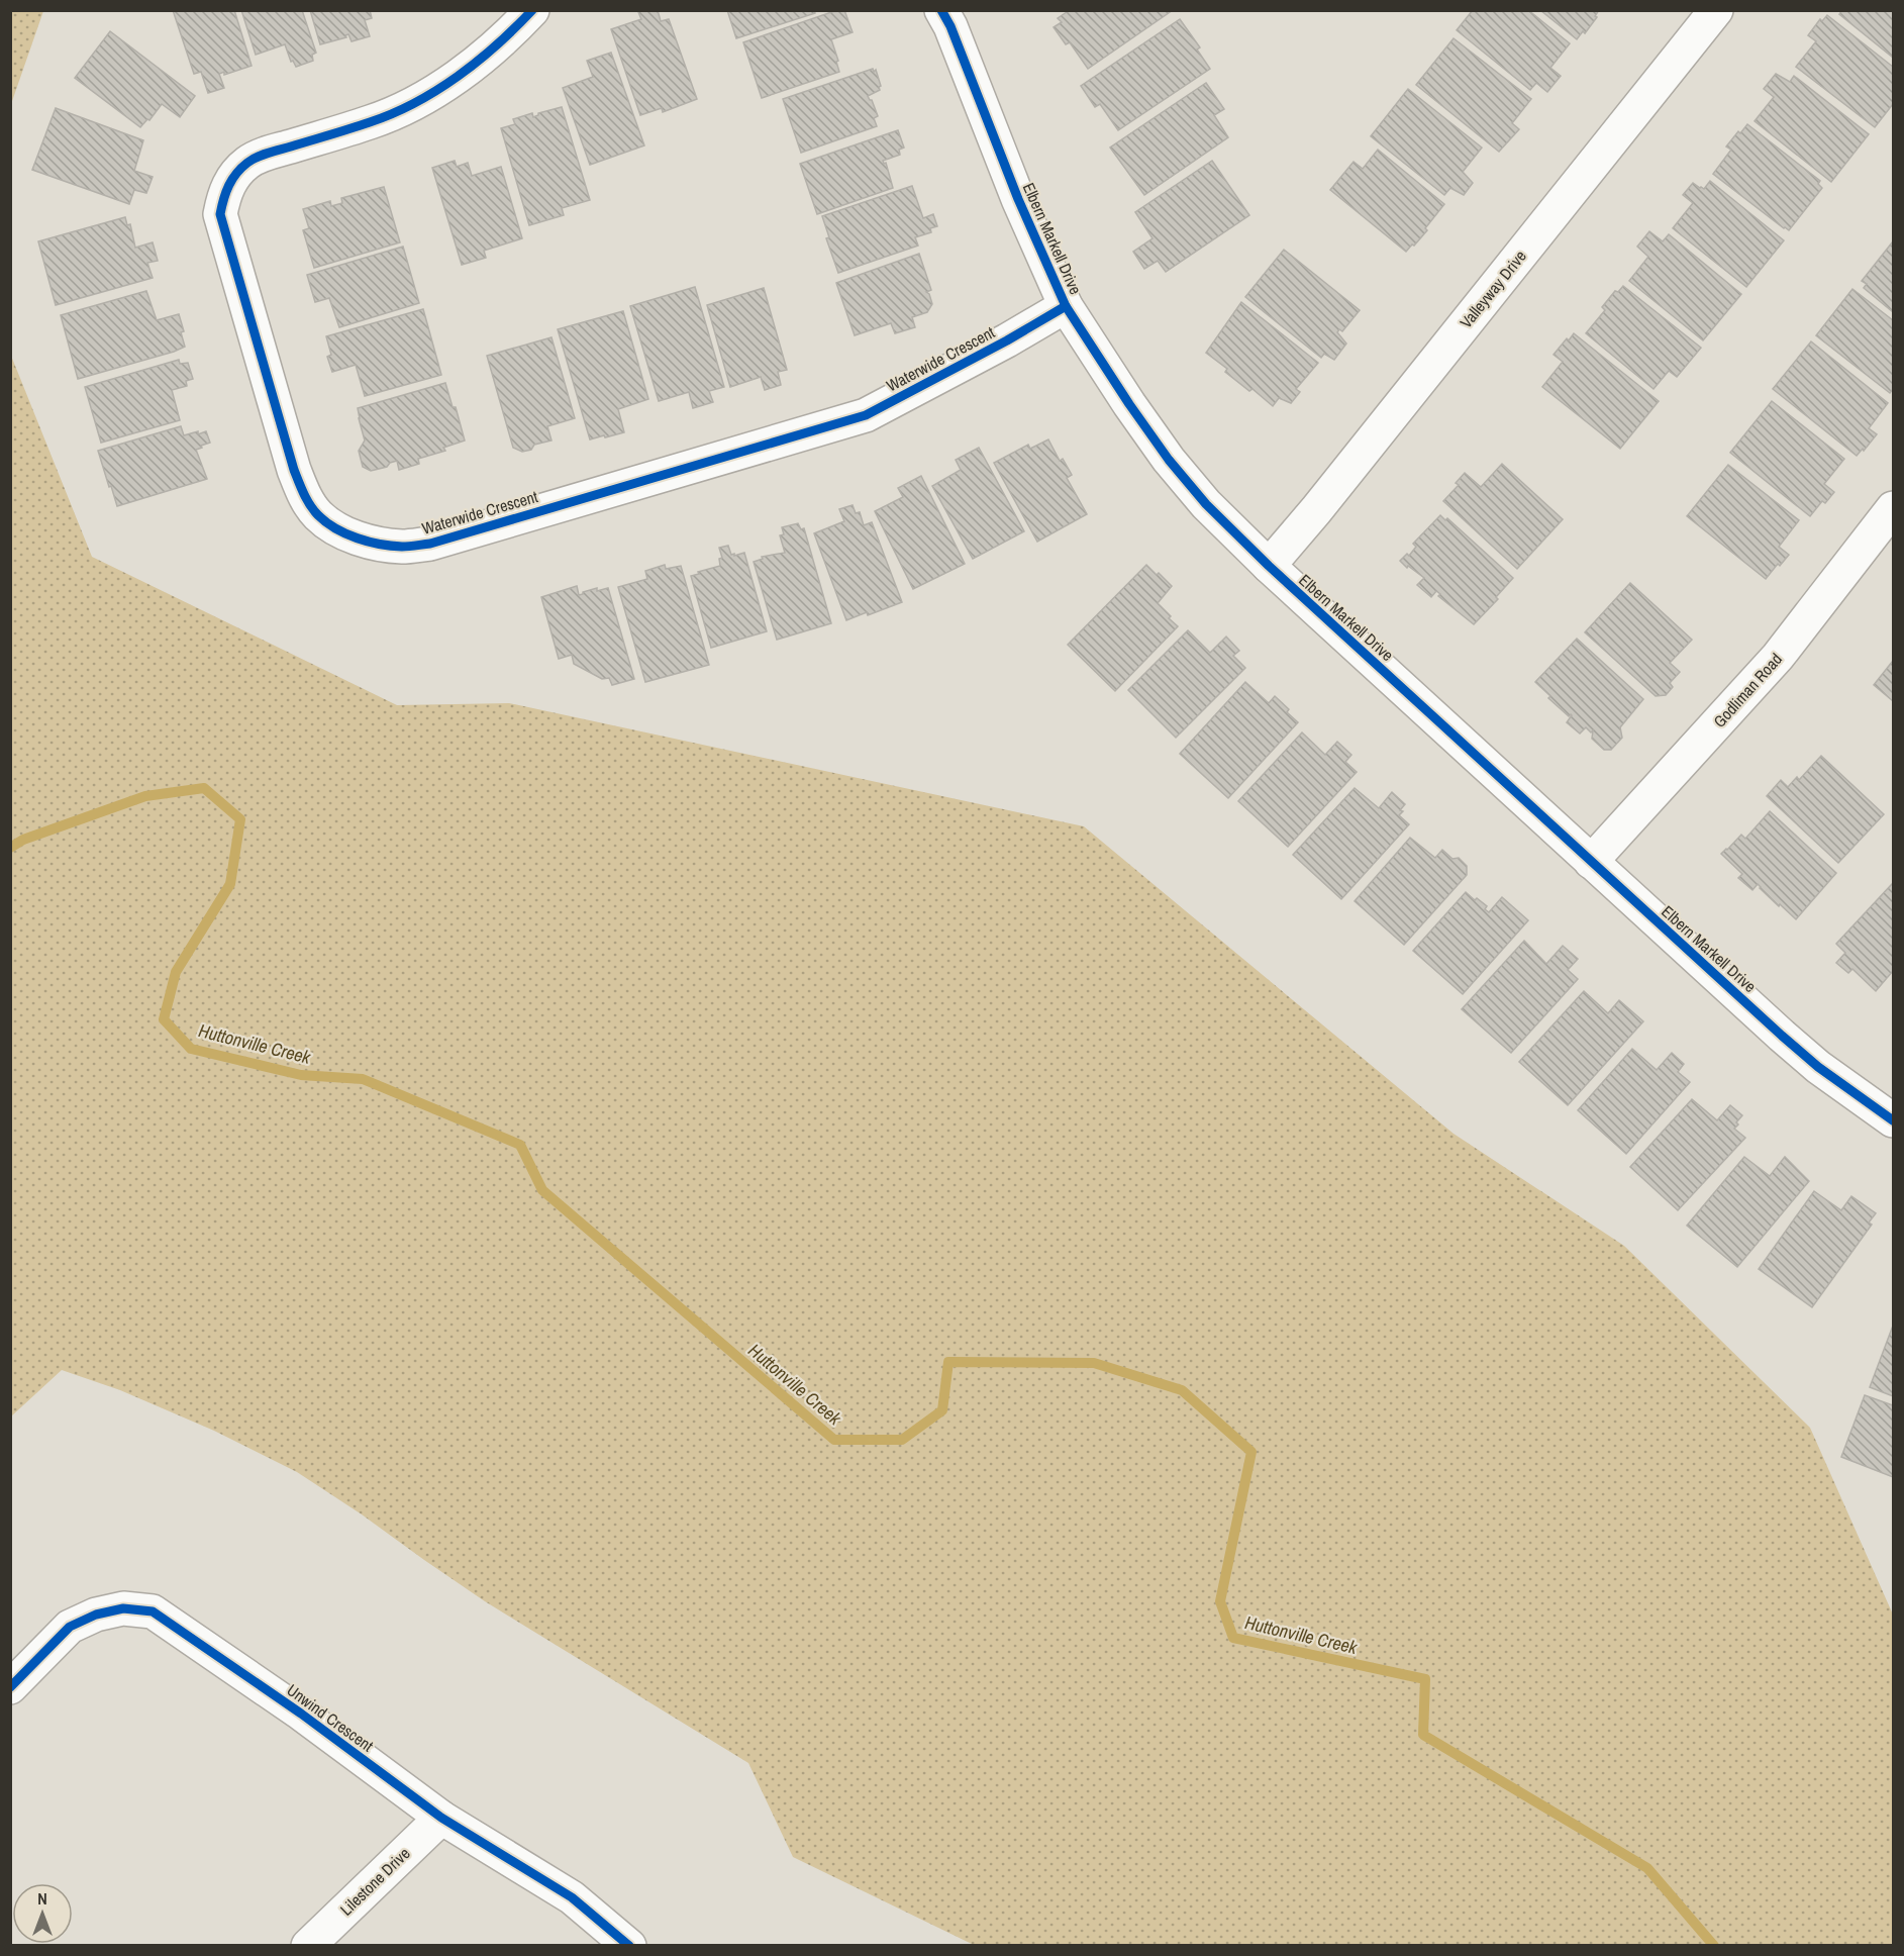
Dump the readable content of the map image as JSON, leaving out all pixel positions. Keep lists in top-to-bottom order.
{
  "streets": {
    "street": [
      "Elbern Markell Drive",
      "Valleyway Drive",
      "Waterwide Crescent",
      "Godliman Road",
      "Unwind Crescent",
      "Lilestone Drive"
    ]
  },
  "crossings": [
    ["Elbern Markell Drive", "Valleyway Drive"],
    ["Elbern Markell Drive", "Waterwide Crescent"],
    ["Elbern Markell Drive", "Godliman Road"],
    ["Unwind Crescent", "Lilestone Drive"]
  ],
  "water": ["Huttonville Creek"],
  "north": "top"
}
